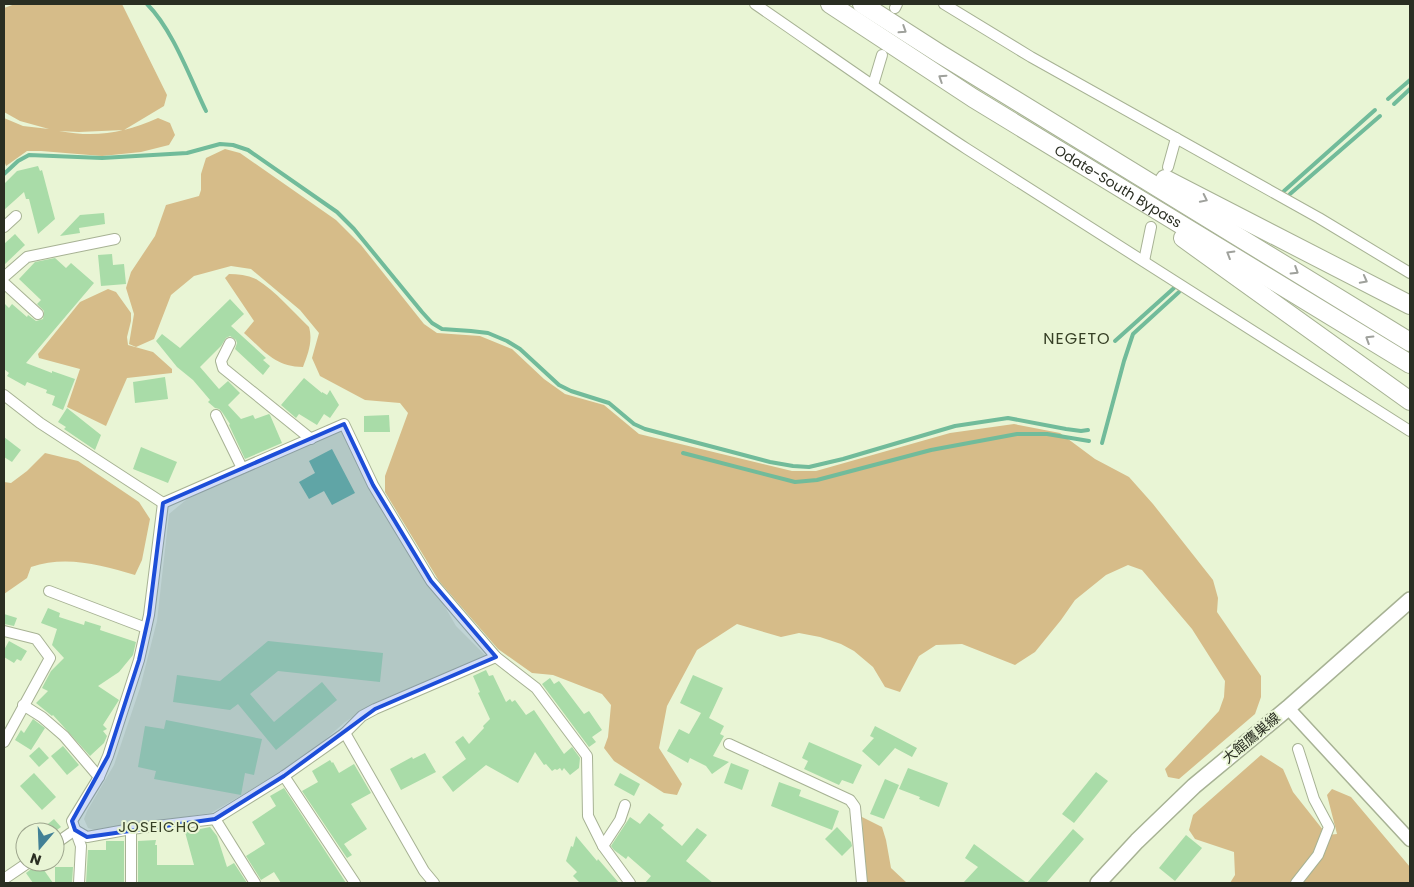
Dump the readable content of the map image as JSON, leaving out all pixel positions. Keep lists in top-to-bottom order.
{
  "streets": {
    "highway": ["Odate-South Bypass"],
    "main road": ["大館鷹巣線"]
  },
  "districts": ["NEGETO", "JOSEICHO"],
  "north": "bottom"
}
